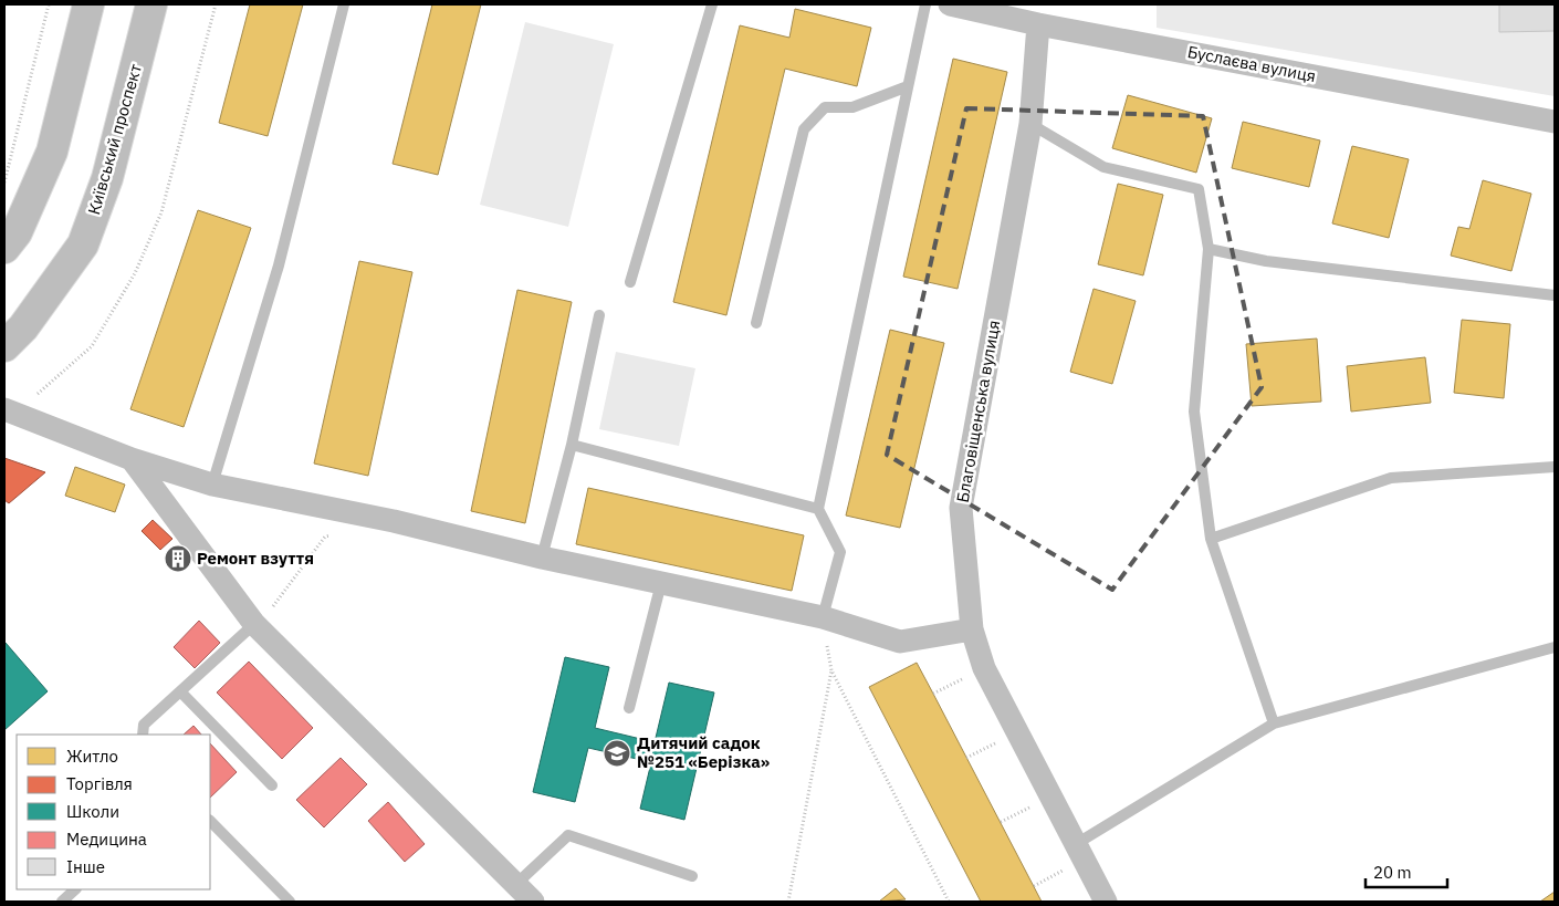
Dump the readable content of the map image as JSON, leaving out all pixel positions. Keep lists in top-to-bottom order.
{
  "streets": {
    "main road": ["Київський проспект"],
    "street": ["Буслаєва вулиця", "Благовіщенська вулиця"]
  },
  "crossings": [
    ["Буслаєва вулиця", "Благовіщенська вулиця"]
  ],
  "places": {
    "building": ["Ремонт взуття"],
    "school or university": ["Дитячий садок №251 «Берізка»"]
  },
  "legend": [
    "Житло",
    "Торгівля",
    "Школи",
    "Медицина",
    "Інше"
  ],
  "scale_bar": "20 m"
}
